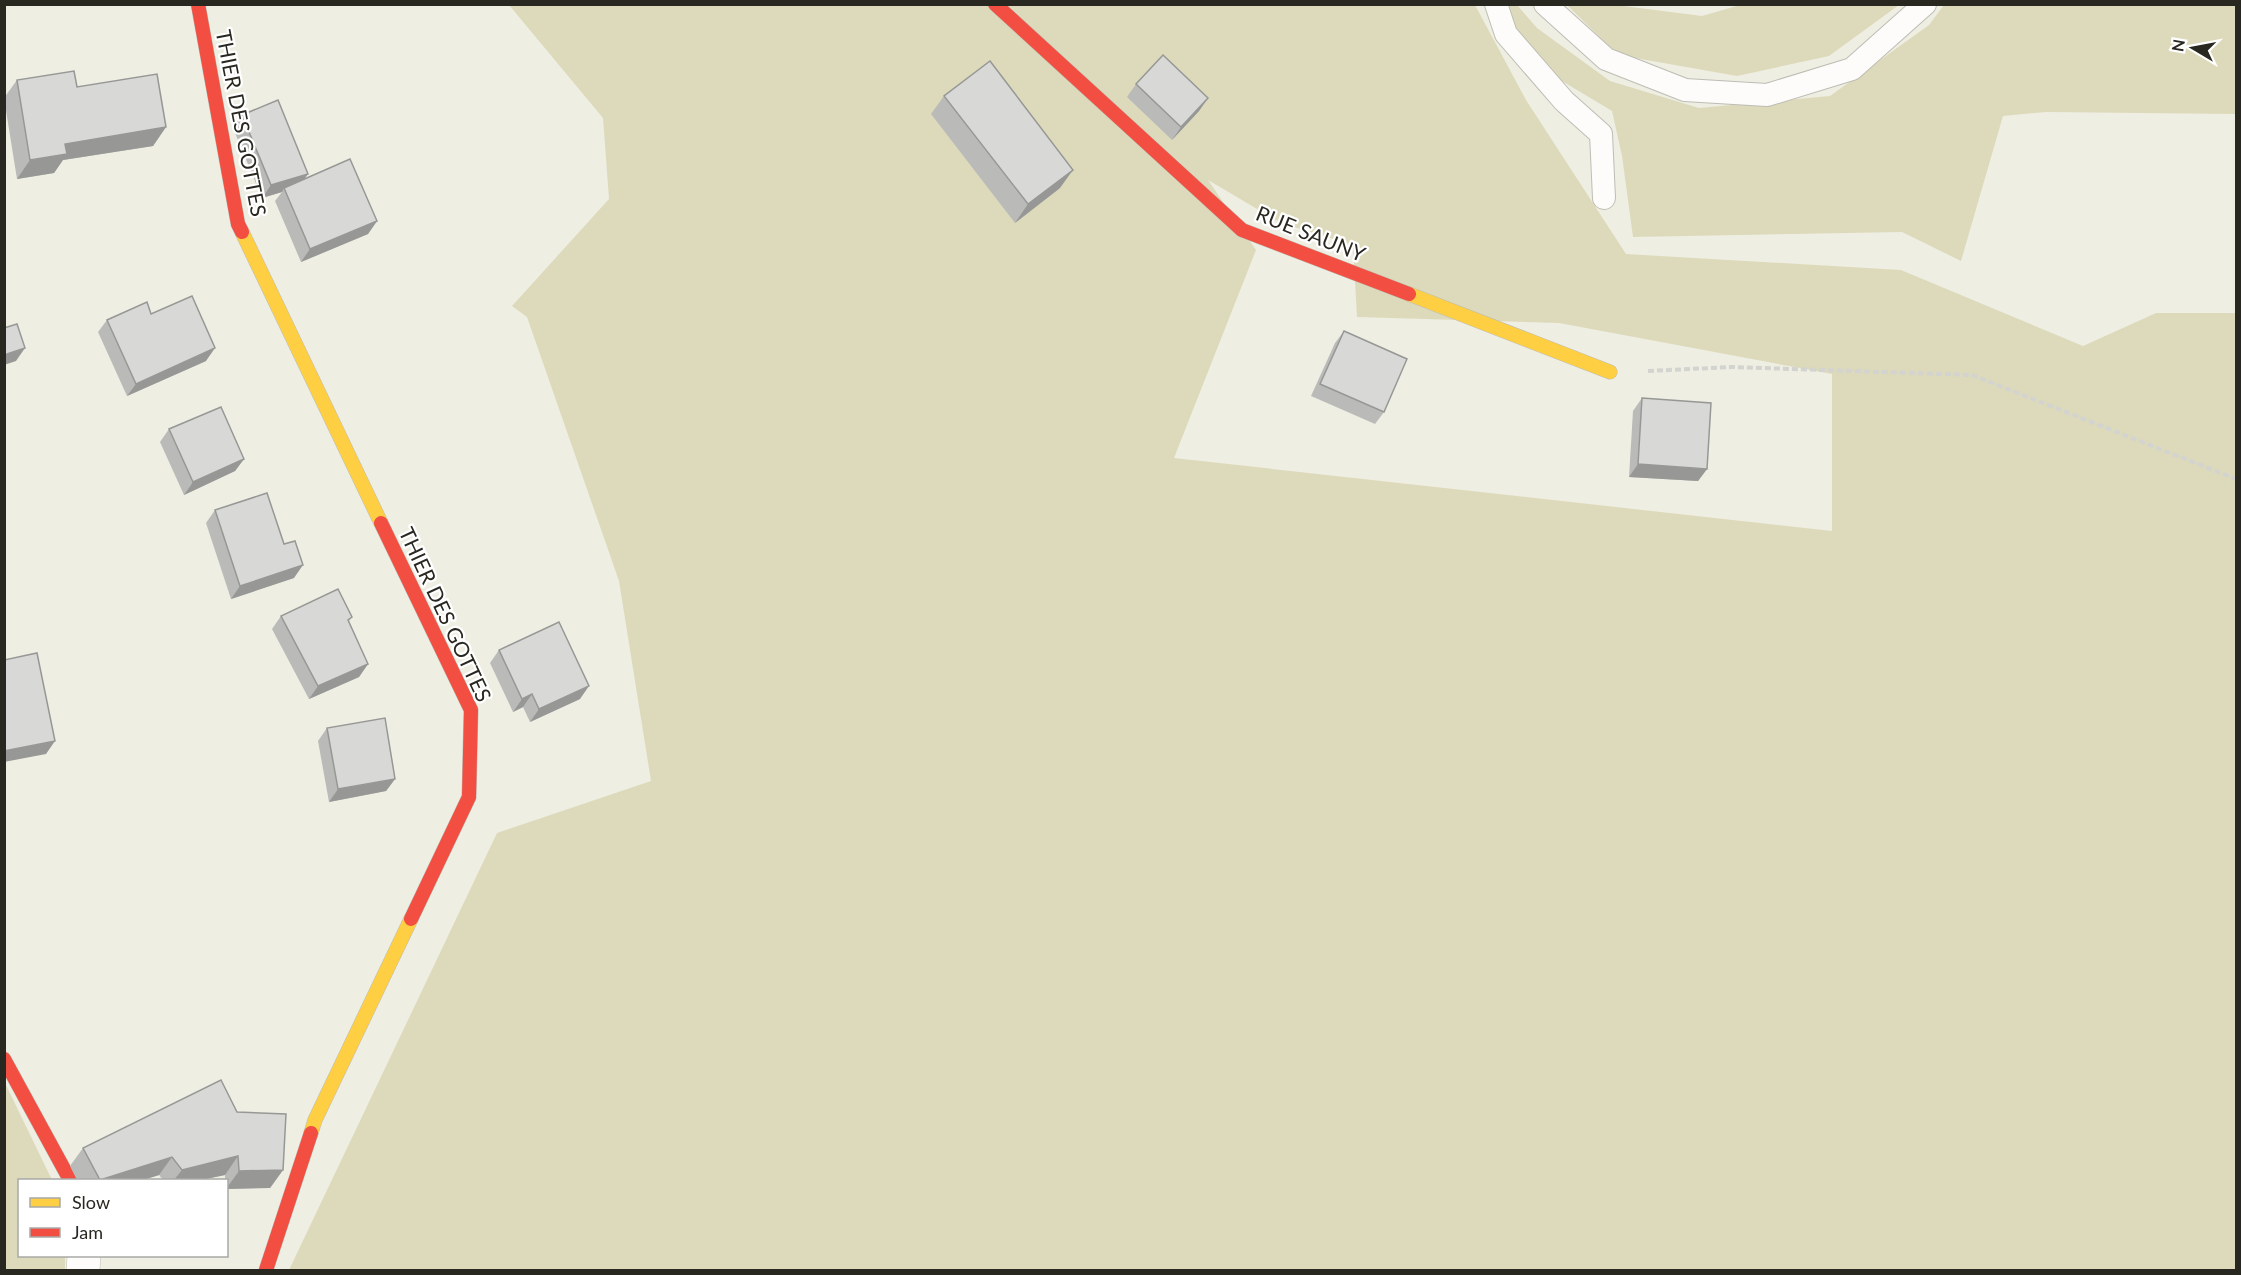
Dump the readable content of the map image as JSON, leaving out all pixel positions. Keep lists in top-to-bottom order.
{
  "streets": {
    "street": ["THIER DES GOTTES", "RUE SAUNY"]
  },
  "legend": ["Slow", "Jam"],
  "north": "left"
}
